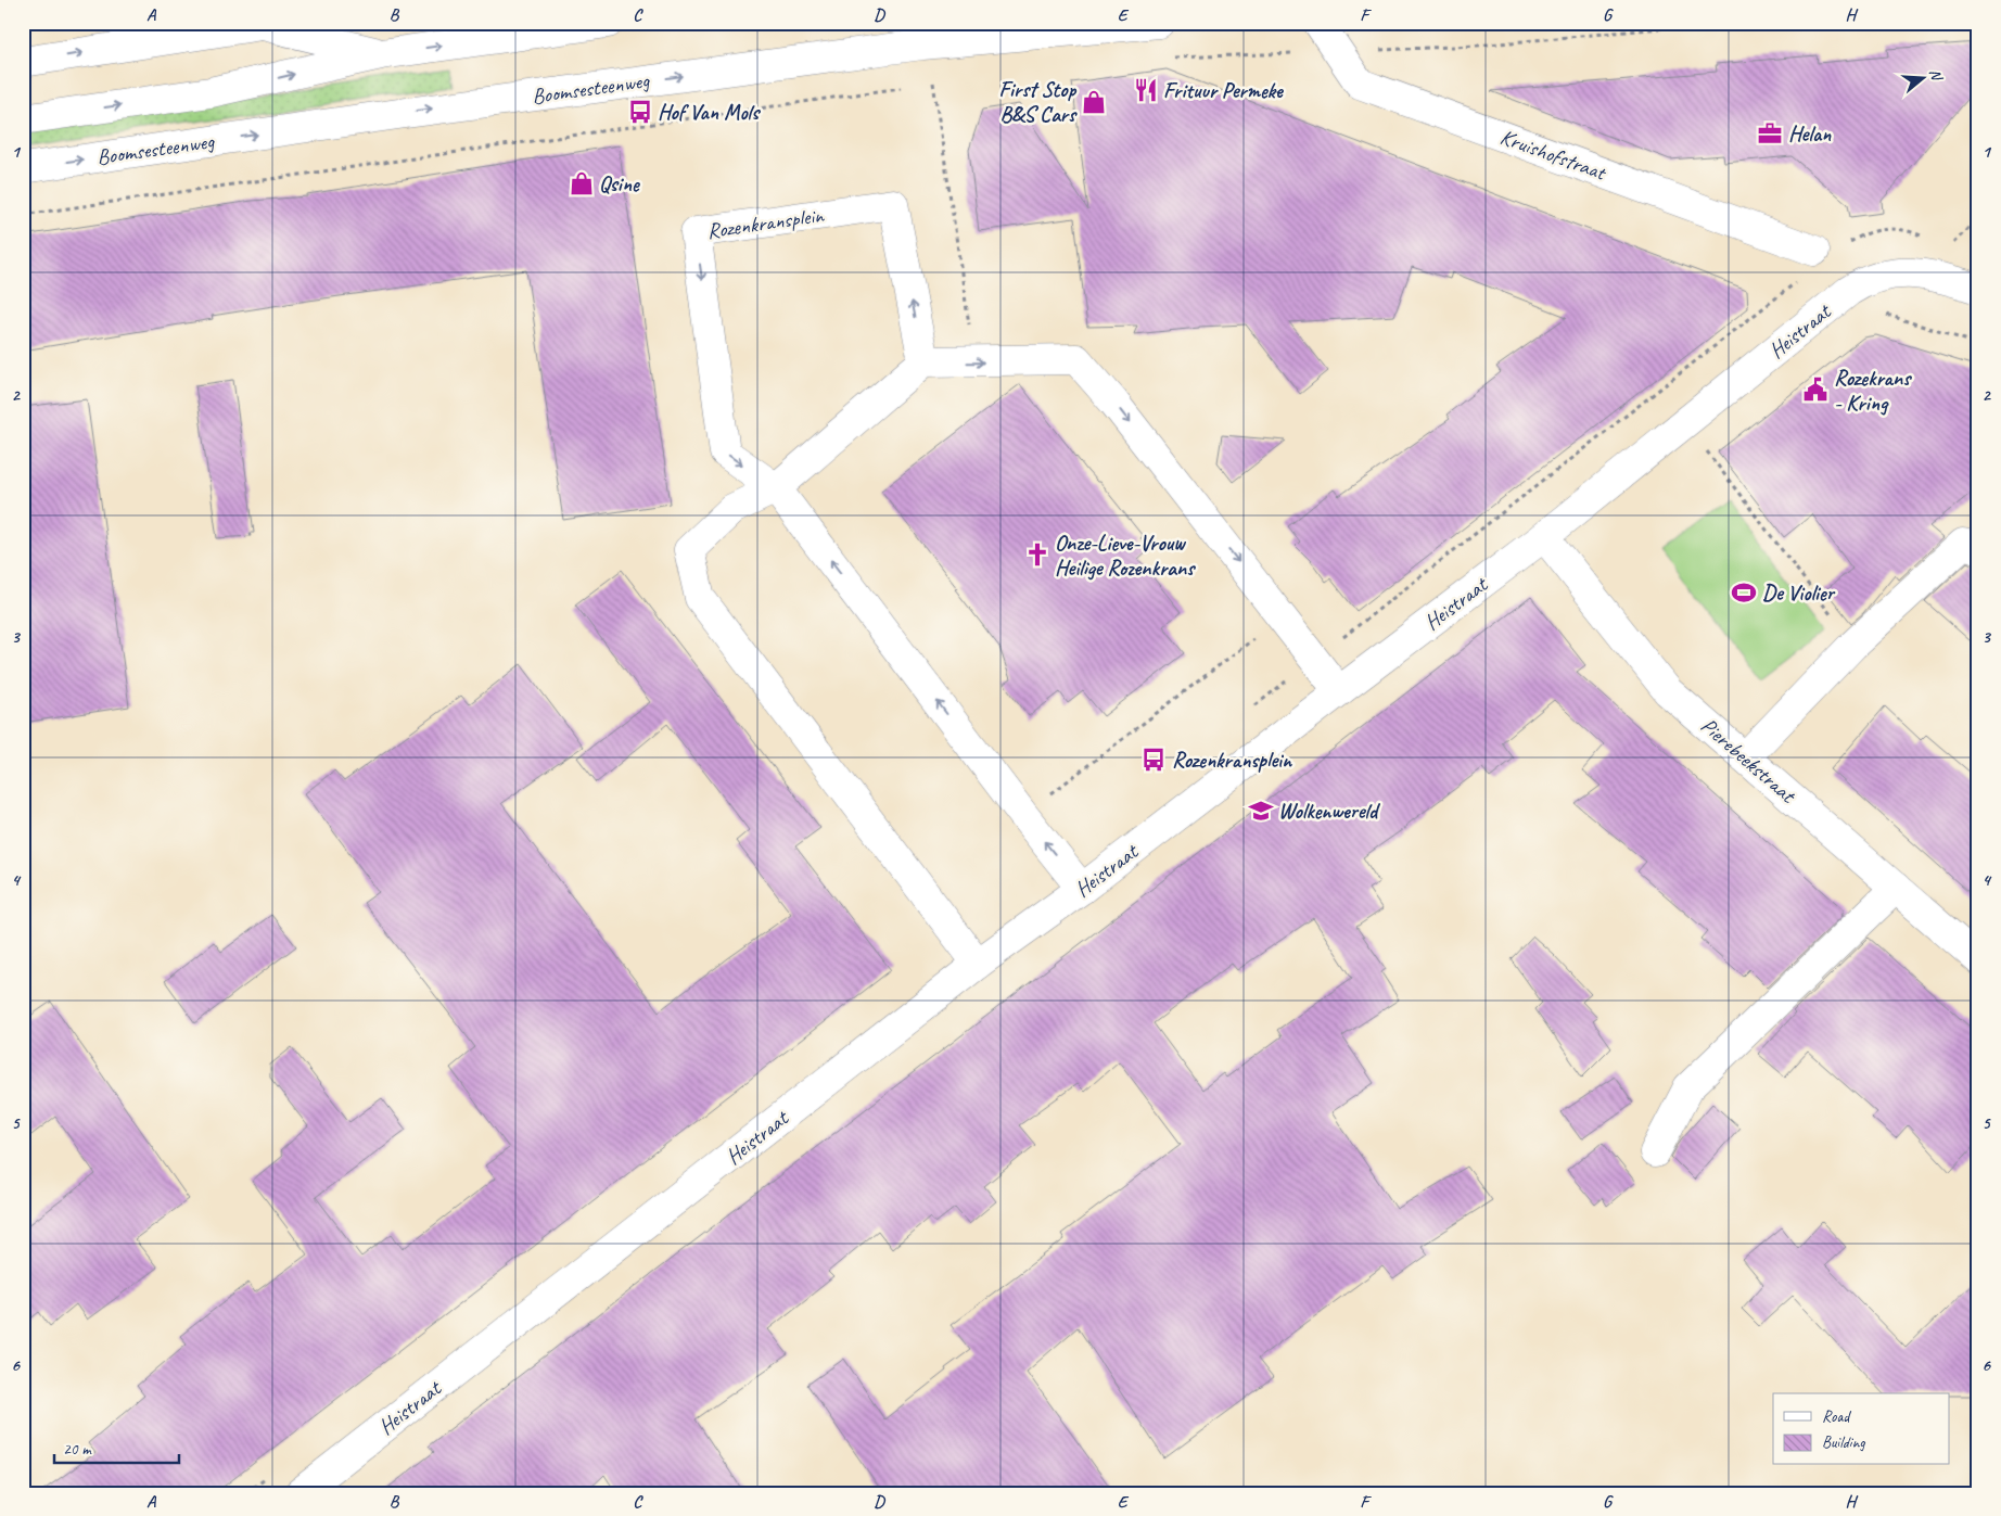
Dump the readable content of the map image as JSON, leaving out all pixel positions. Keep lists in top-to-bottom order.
{
  "streets": {
    "main road": [
      "Boomsesteenweg",
      "Kruishofstraat",
      "Rozenkransplein",
      "Heistraat",
      "Pierebeekstraat"
    ]
  },
  "crossings": [
    ["Rozenkransplein", "Heistraat"],
    ["Heistraat", "Pierebeekstraat"]
  ],
  "places": {
    "restaurant": ["Frituur Permeke"],
    "shop": ["First Stop B&S Cars", "Qsine"],
    "bus stop": ["Hof Van Mols", "Rozenkransplein"],
    "office": ["Helan"],
    "public building": ["Rozekrans - Kring"],
    "church": ["Onze-Lieve-Vrouw Heilige Rozenkrans"],
    "sports": ["De Violier"],
    "school or university": ["Wolkenwereld"]
  },
  "legend": ["Road", "Building"],
  "scale_bar": "20 m",
  "north": "right",
  "grid": {
    "columns": [
      "A",
      "B",
      "C",
      "D",
      "E",
      "F",
      "G",
      "H"
    ],
    "rows": [
      "1",
      "2",
      "3",
      "4",
      "5",
      "6"
    ]
  }
}
